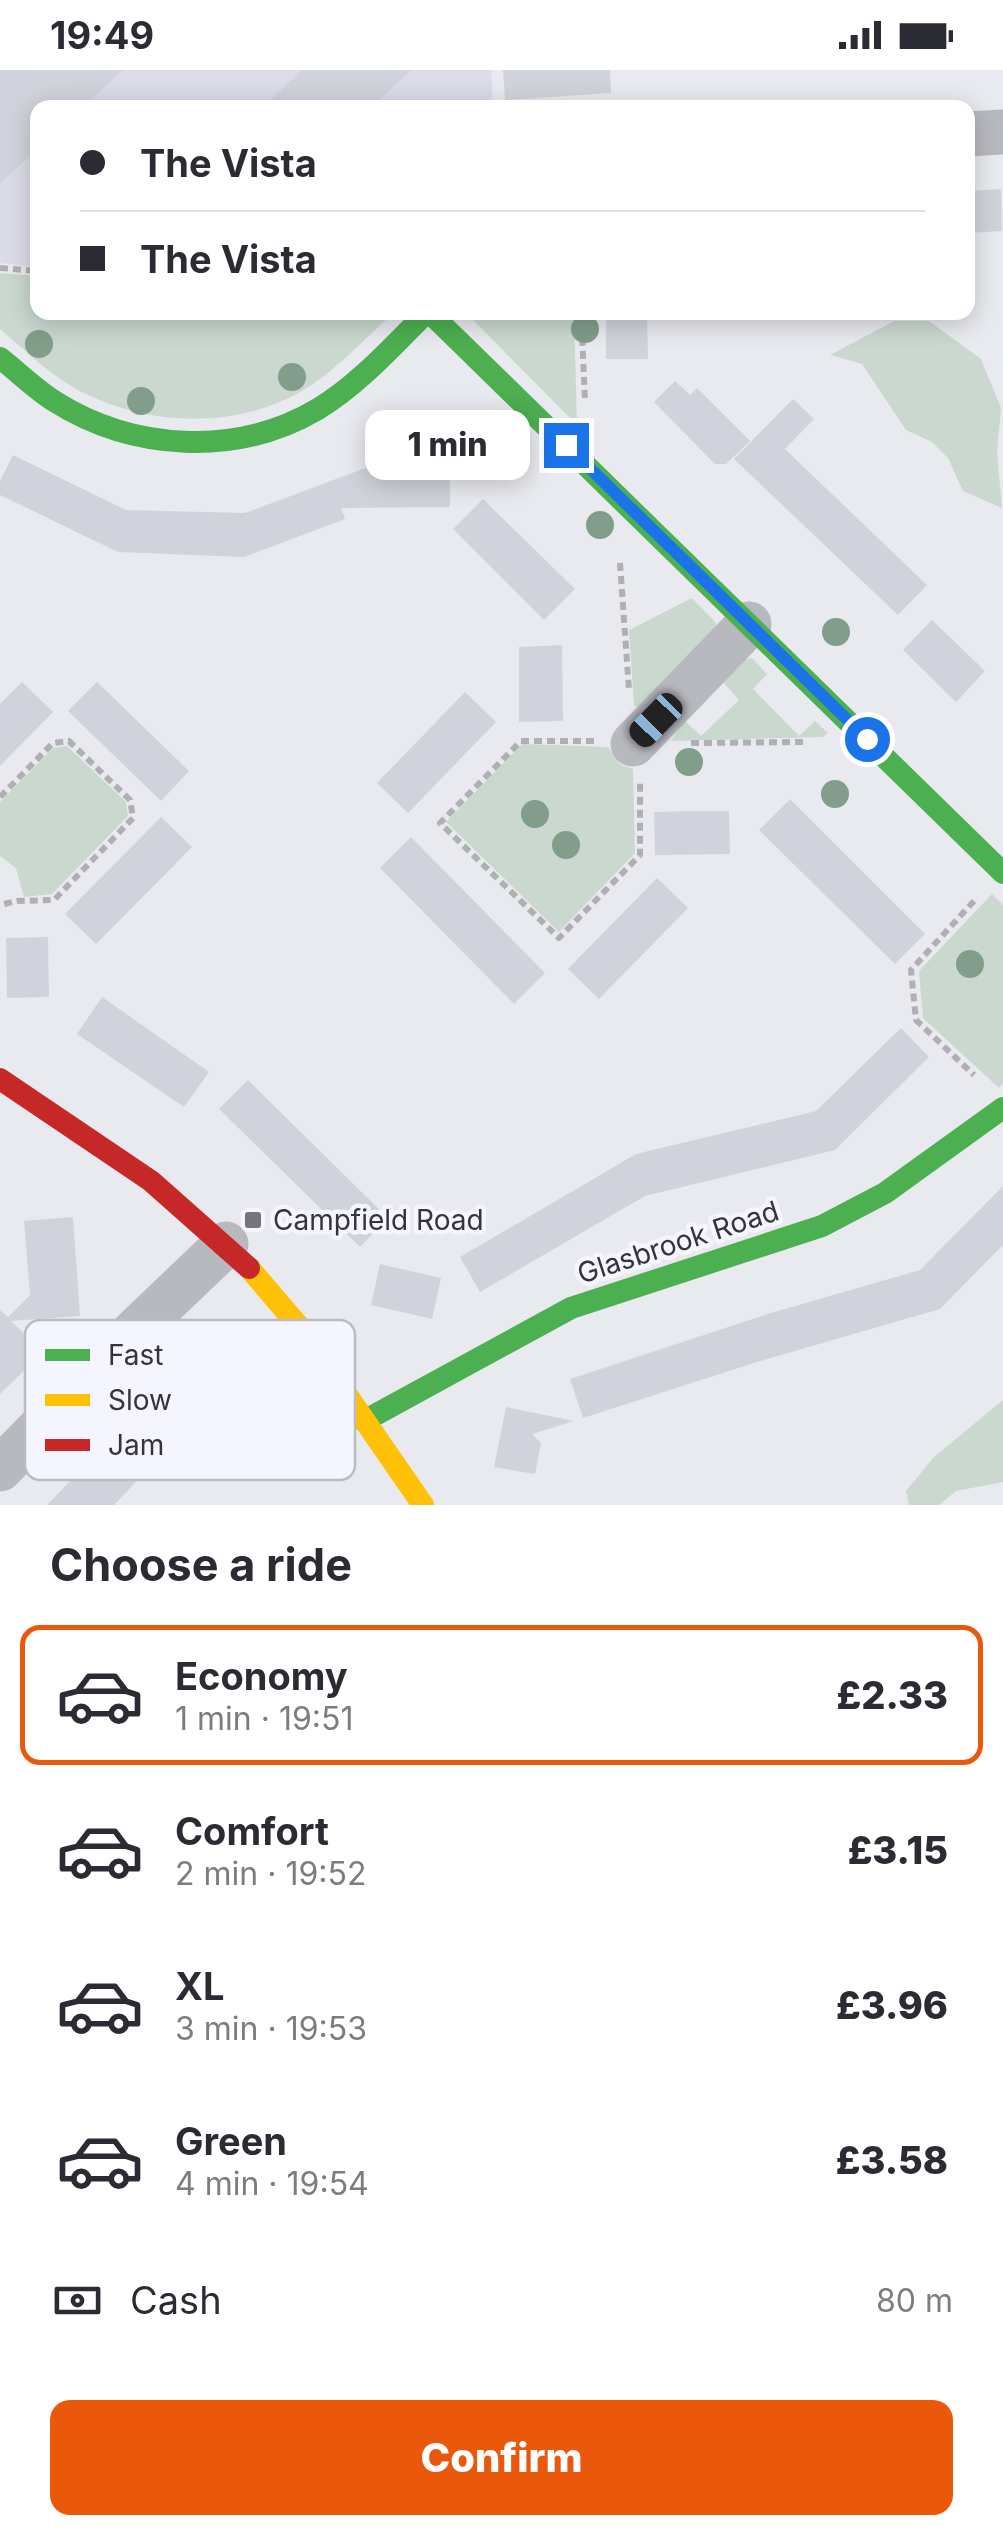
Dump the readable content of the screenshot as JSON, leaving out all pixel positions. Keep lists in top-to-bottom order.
{
  "streets": {
    "street": ["Glasbrook Road"]
  },
  "places": {
    "transit": ["Campfield Road"]
  },
  "legend": ["Fast", "Slow", "Jam"],
  "page": {
    "status": "19:49",
    "banner": ["The Vista", "The Vista"],
    "bubble": "1 min",
    "heading": "Choose a ride",
    "list": [
      {
        "name": "Economy",
        "note": "1 min · 19:51",
        "value": "£2.33"
      },
      {
        "name": "Comfort",
        "note": "2 min · 19:52",
        "value": "£3.15"
      },
      {
        "name": "XL",
        "note": "3 min · 19:53",
        "value": "£3.96"
      },
      {
        "name": "Green",
        "note": "4 min · 19:54",
        "value": "£3.58"
      }
    ],
    "pay": ["Cash", "80 m"],
    "buttons": "Confirm"
  }
}
